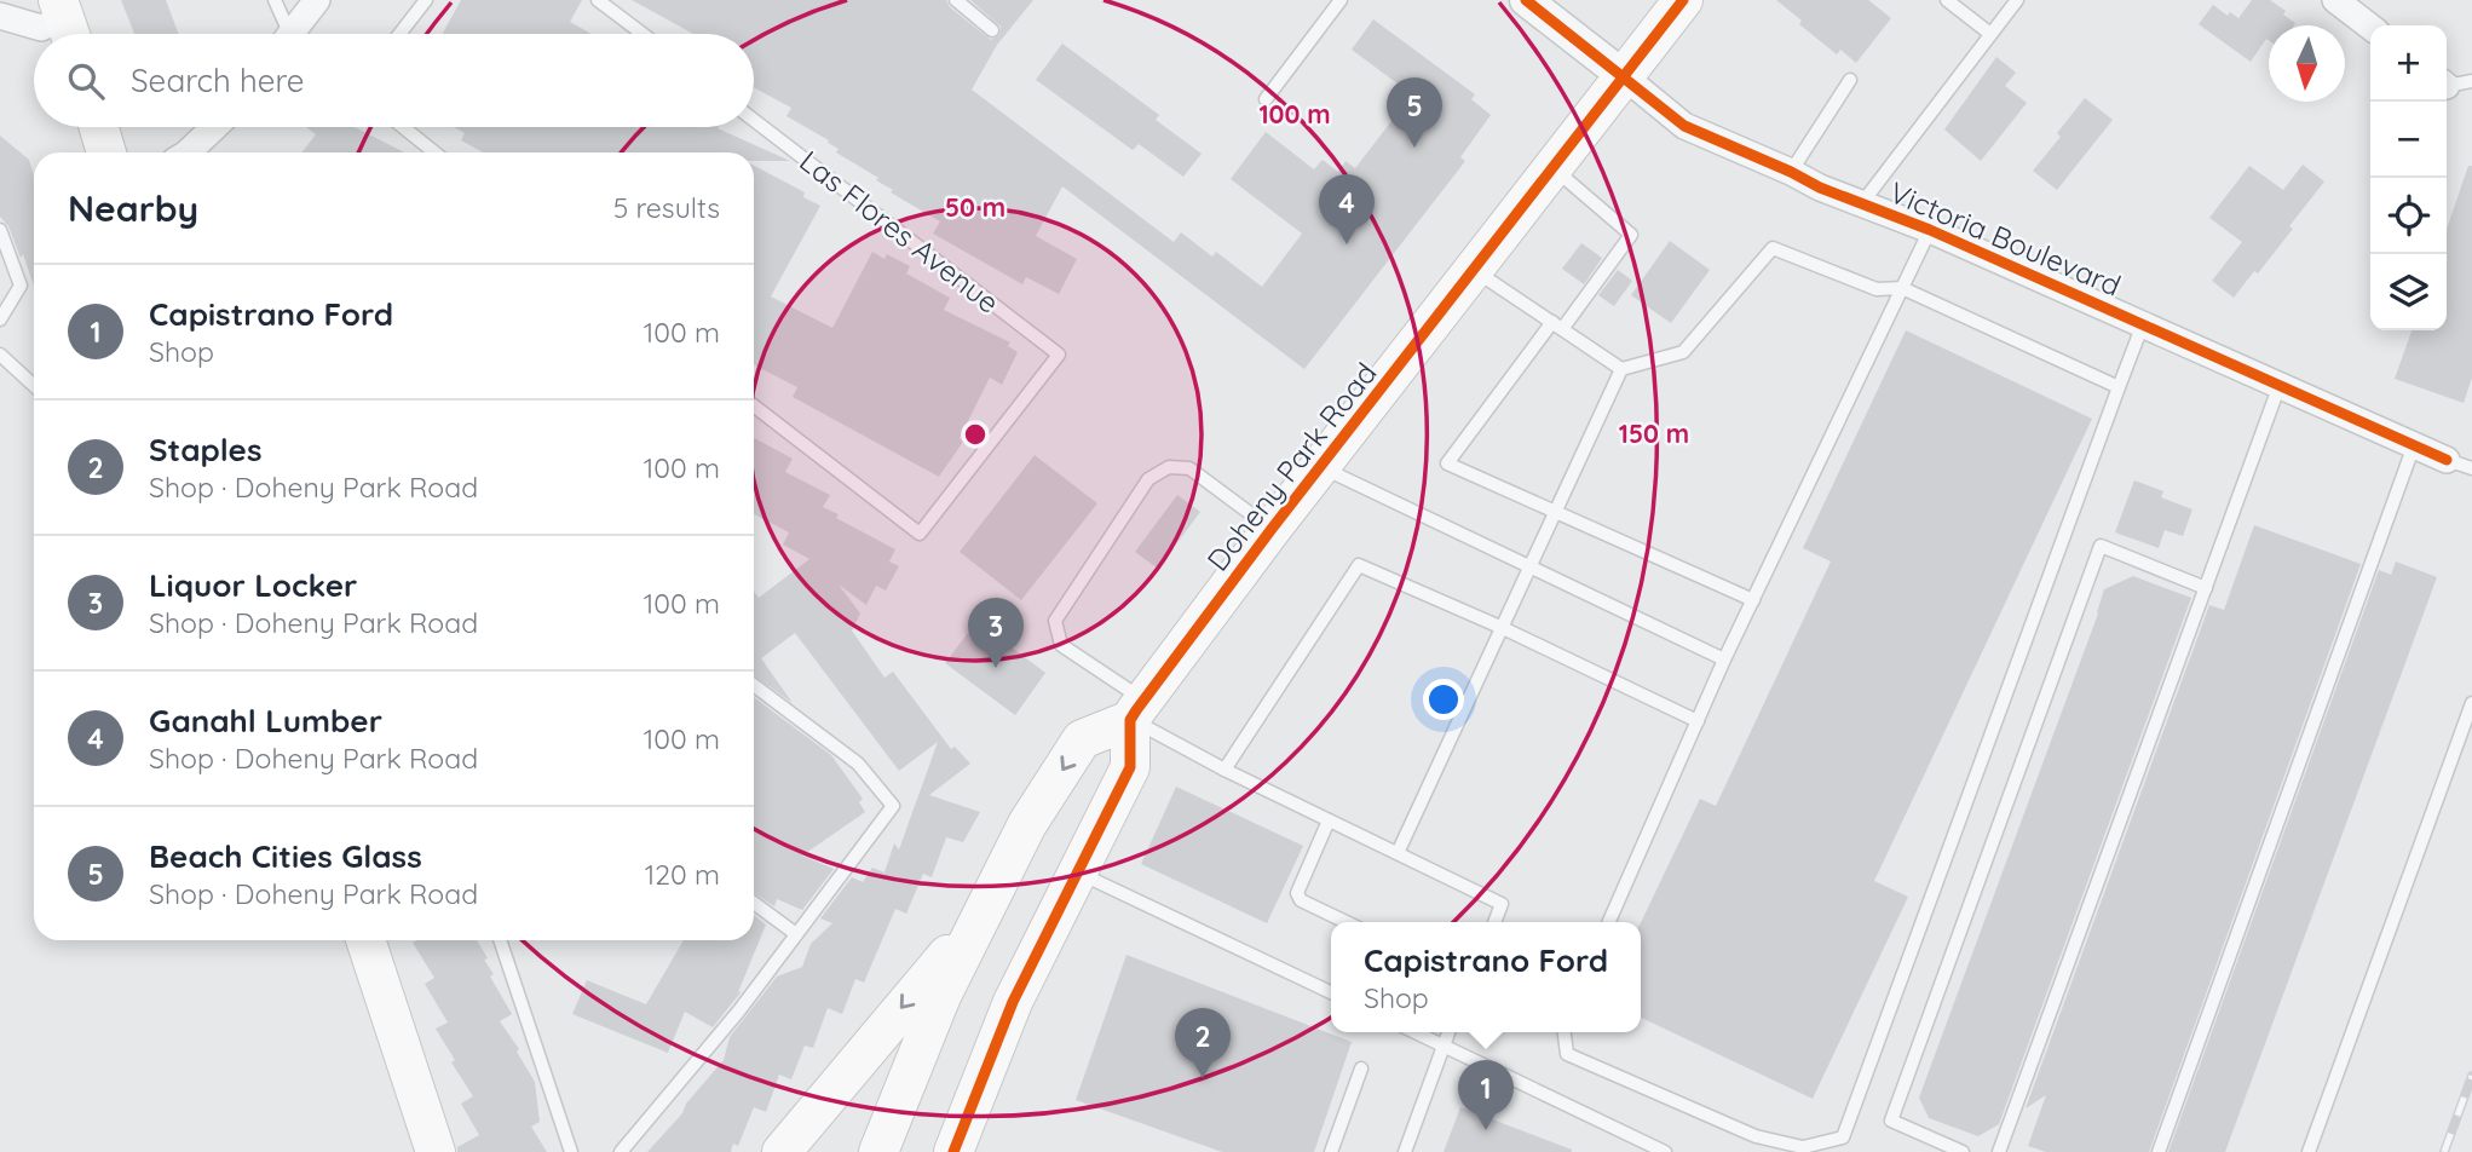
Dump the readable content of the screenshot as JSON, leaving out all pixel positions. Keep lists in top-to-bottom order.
{
  "streets": {
    "main road": ["Doheny Park Road"],
    "street": ["Victoria Boulevard"],
    "lane": ["Las Flores Avenue"]
  },
  "crossings": [
    ["Victoria Boulevard", "Doheny Park Road"]
  ],
  "north": "bottom",
  "page": {
    "map_buttons": ["+", "−"],
    "search": "Search here",
    "pins": [
      "5",
      "4",
      "3",
      "2",
      "1"
    ],
    "heading": ["Nearby", "5 results"],
    "list": [
      {
        "mark": "1",
        "name": "Capistrano Ford",
        "note": "Shop",
        "value": "100 m"
      },
      {
        "mark": "2",
        "name": "Staples",
        "note": "Shop · Doheny Park Road",
        "value": "100 m"
      },
      {
        "mark": "3",
        "name": "Liquor Locker",
        "note": "Shop · Doheny Park Road",
        "value": "100 m"
      },
      {
        "mark": "4",
        "name": "Ganahl Lumber",
        "note": "Shop · Doheny Park Road",
        "value": "100 m"
      },
      {
        "mark": "5",
        "name": "Beach Cities Glass",
        "note": "Shop · Doheny Park Road",
        "value": "120 m"
      }
    ],
    "popup": ["Capistrano Ford", "Shop"]
  },
  "rings": ["100 m", "50 m", "150 m"]
}
